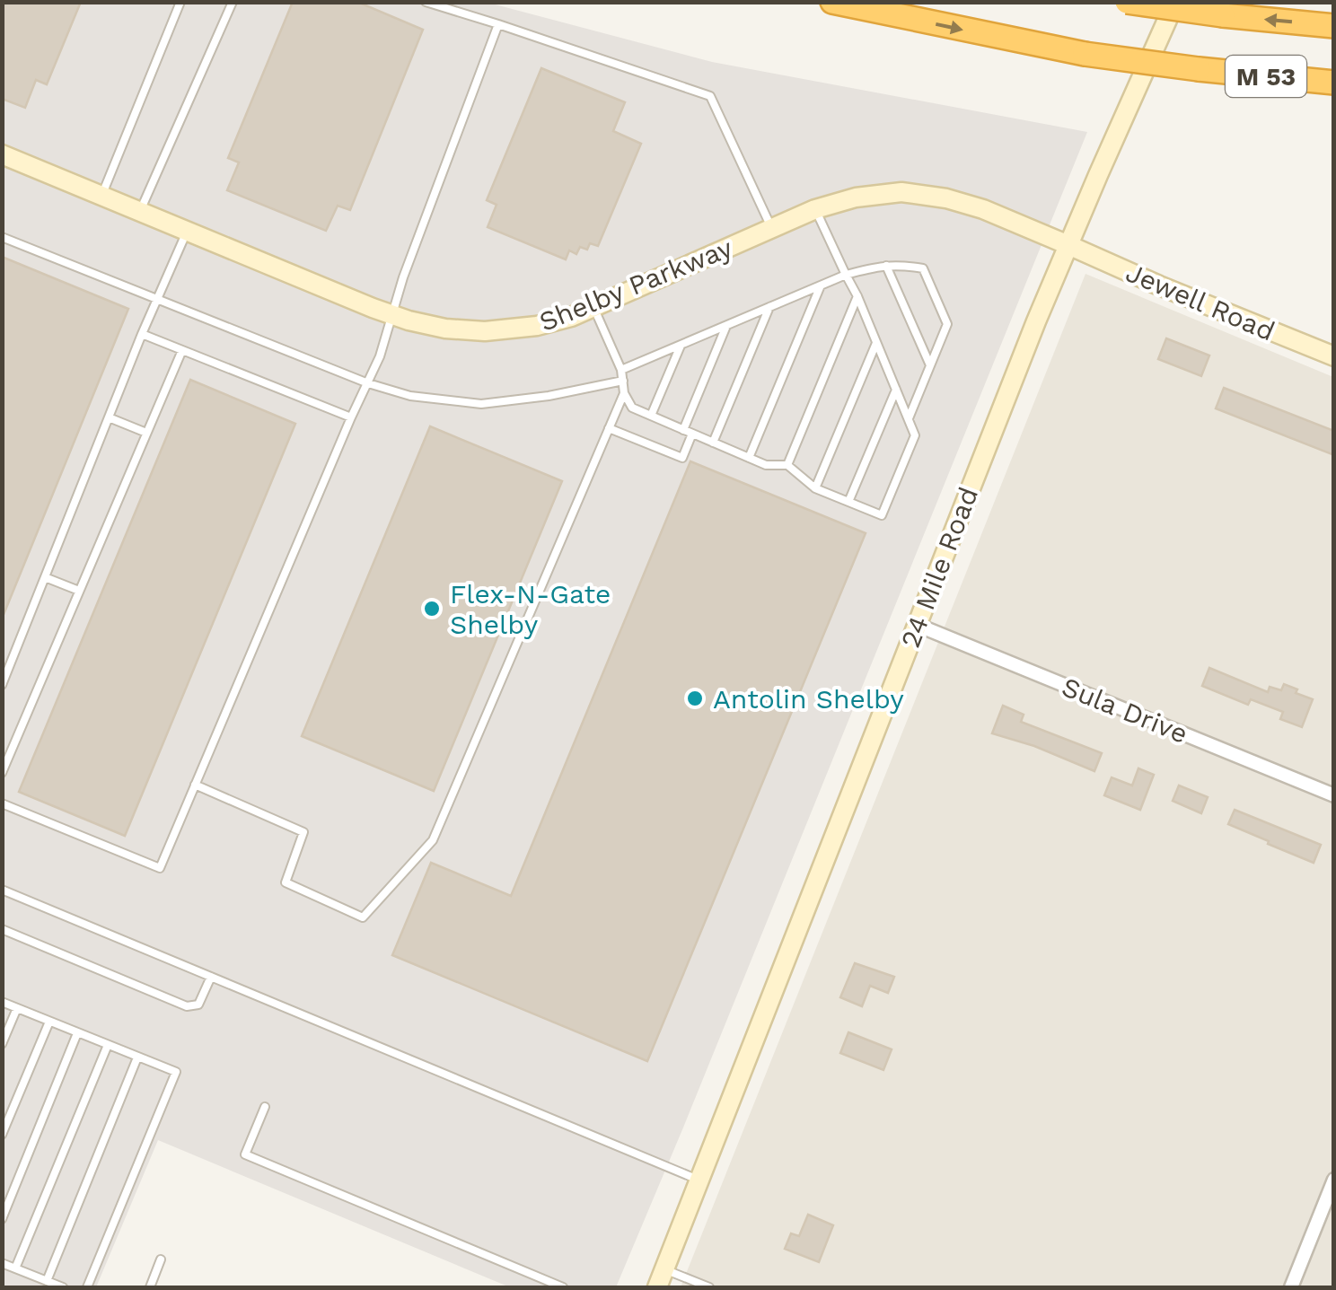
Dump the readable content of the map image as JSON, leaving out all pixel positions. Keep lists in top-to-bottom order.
{
  "streets": {
    "highway": ["M 53"],
    "street": [
      "Shelby Parkway",
      "Jewell Road",
      "24 Mile Road",
      "Sula Drive"
    ]
  },
  "crossings": [
    ["Shelby Parkway", "Jewell Road"],
    ["Shelby Parkway", "24 Mile Road"],
    ["Jewell Road", "24 Mile Road"],
    ["24 Mile Road", "Sula Drive"]
  ],
  "places": ["Flex-N-Gate Shelby", "Antolin Shelby"]
}
